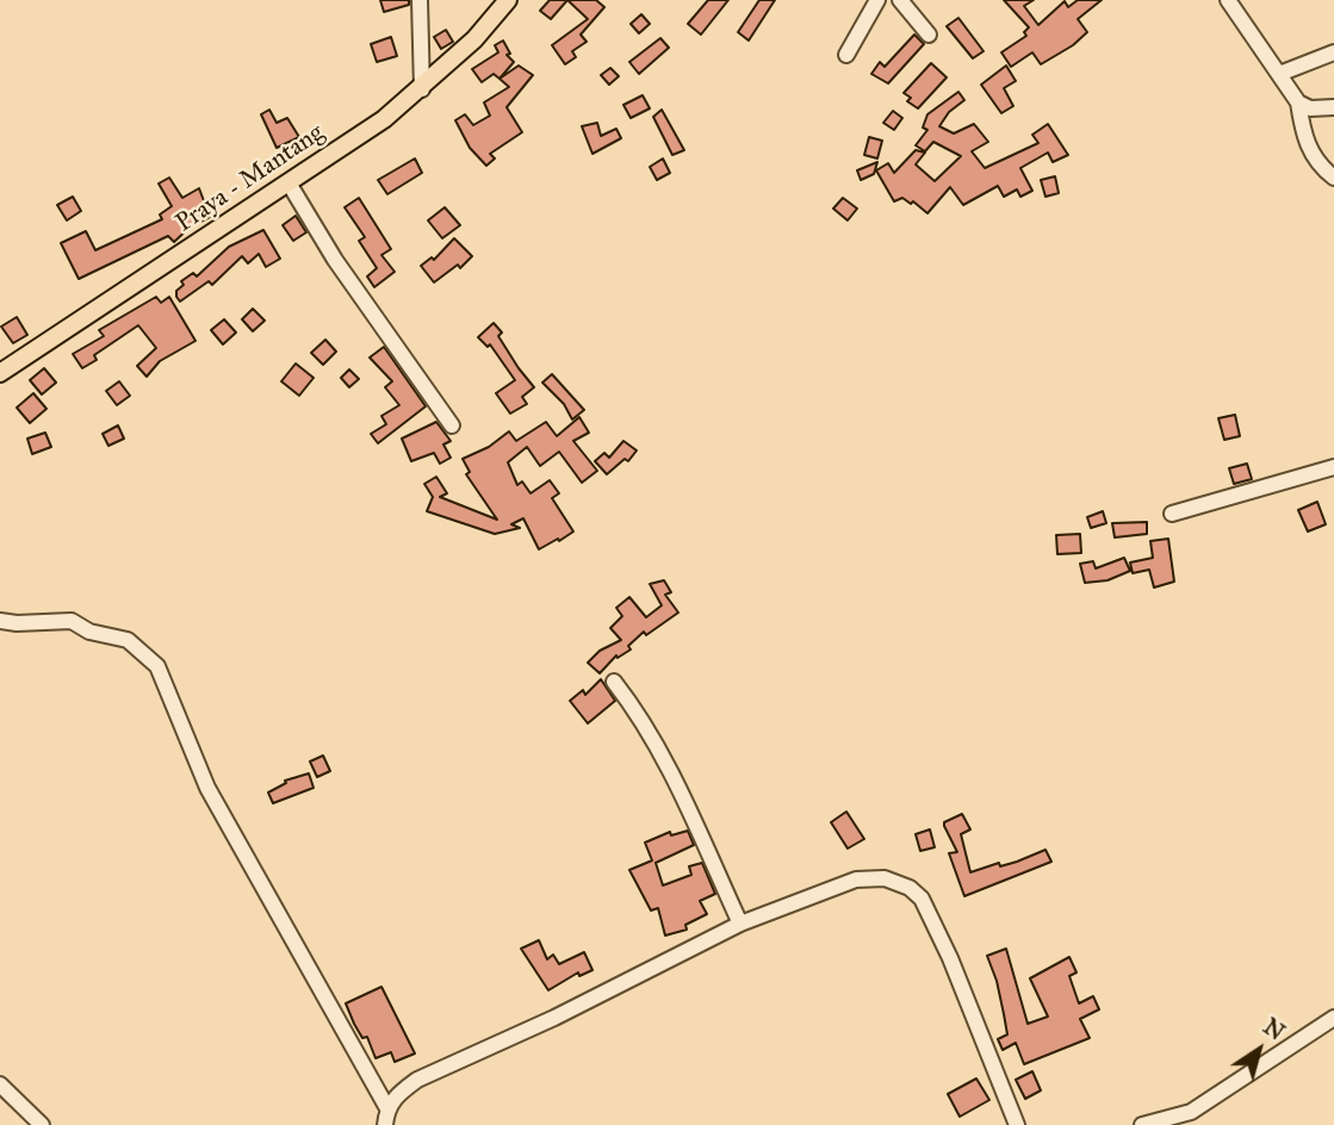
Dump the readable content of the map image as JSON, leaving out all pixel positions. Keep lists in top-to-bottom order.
{
  "streets": {
    "main road": ["Praya - Mantang"]
  },
  "north": "top right"
}
